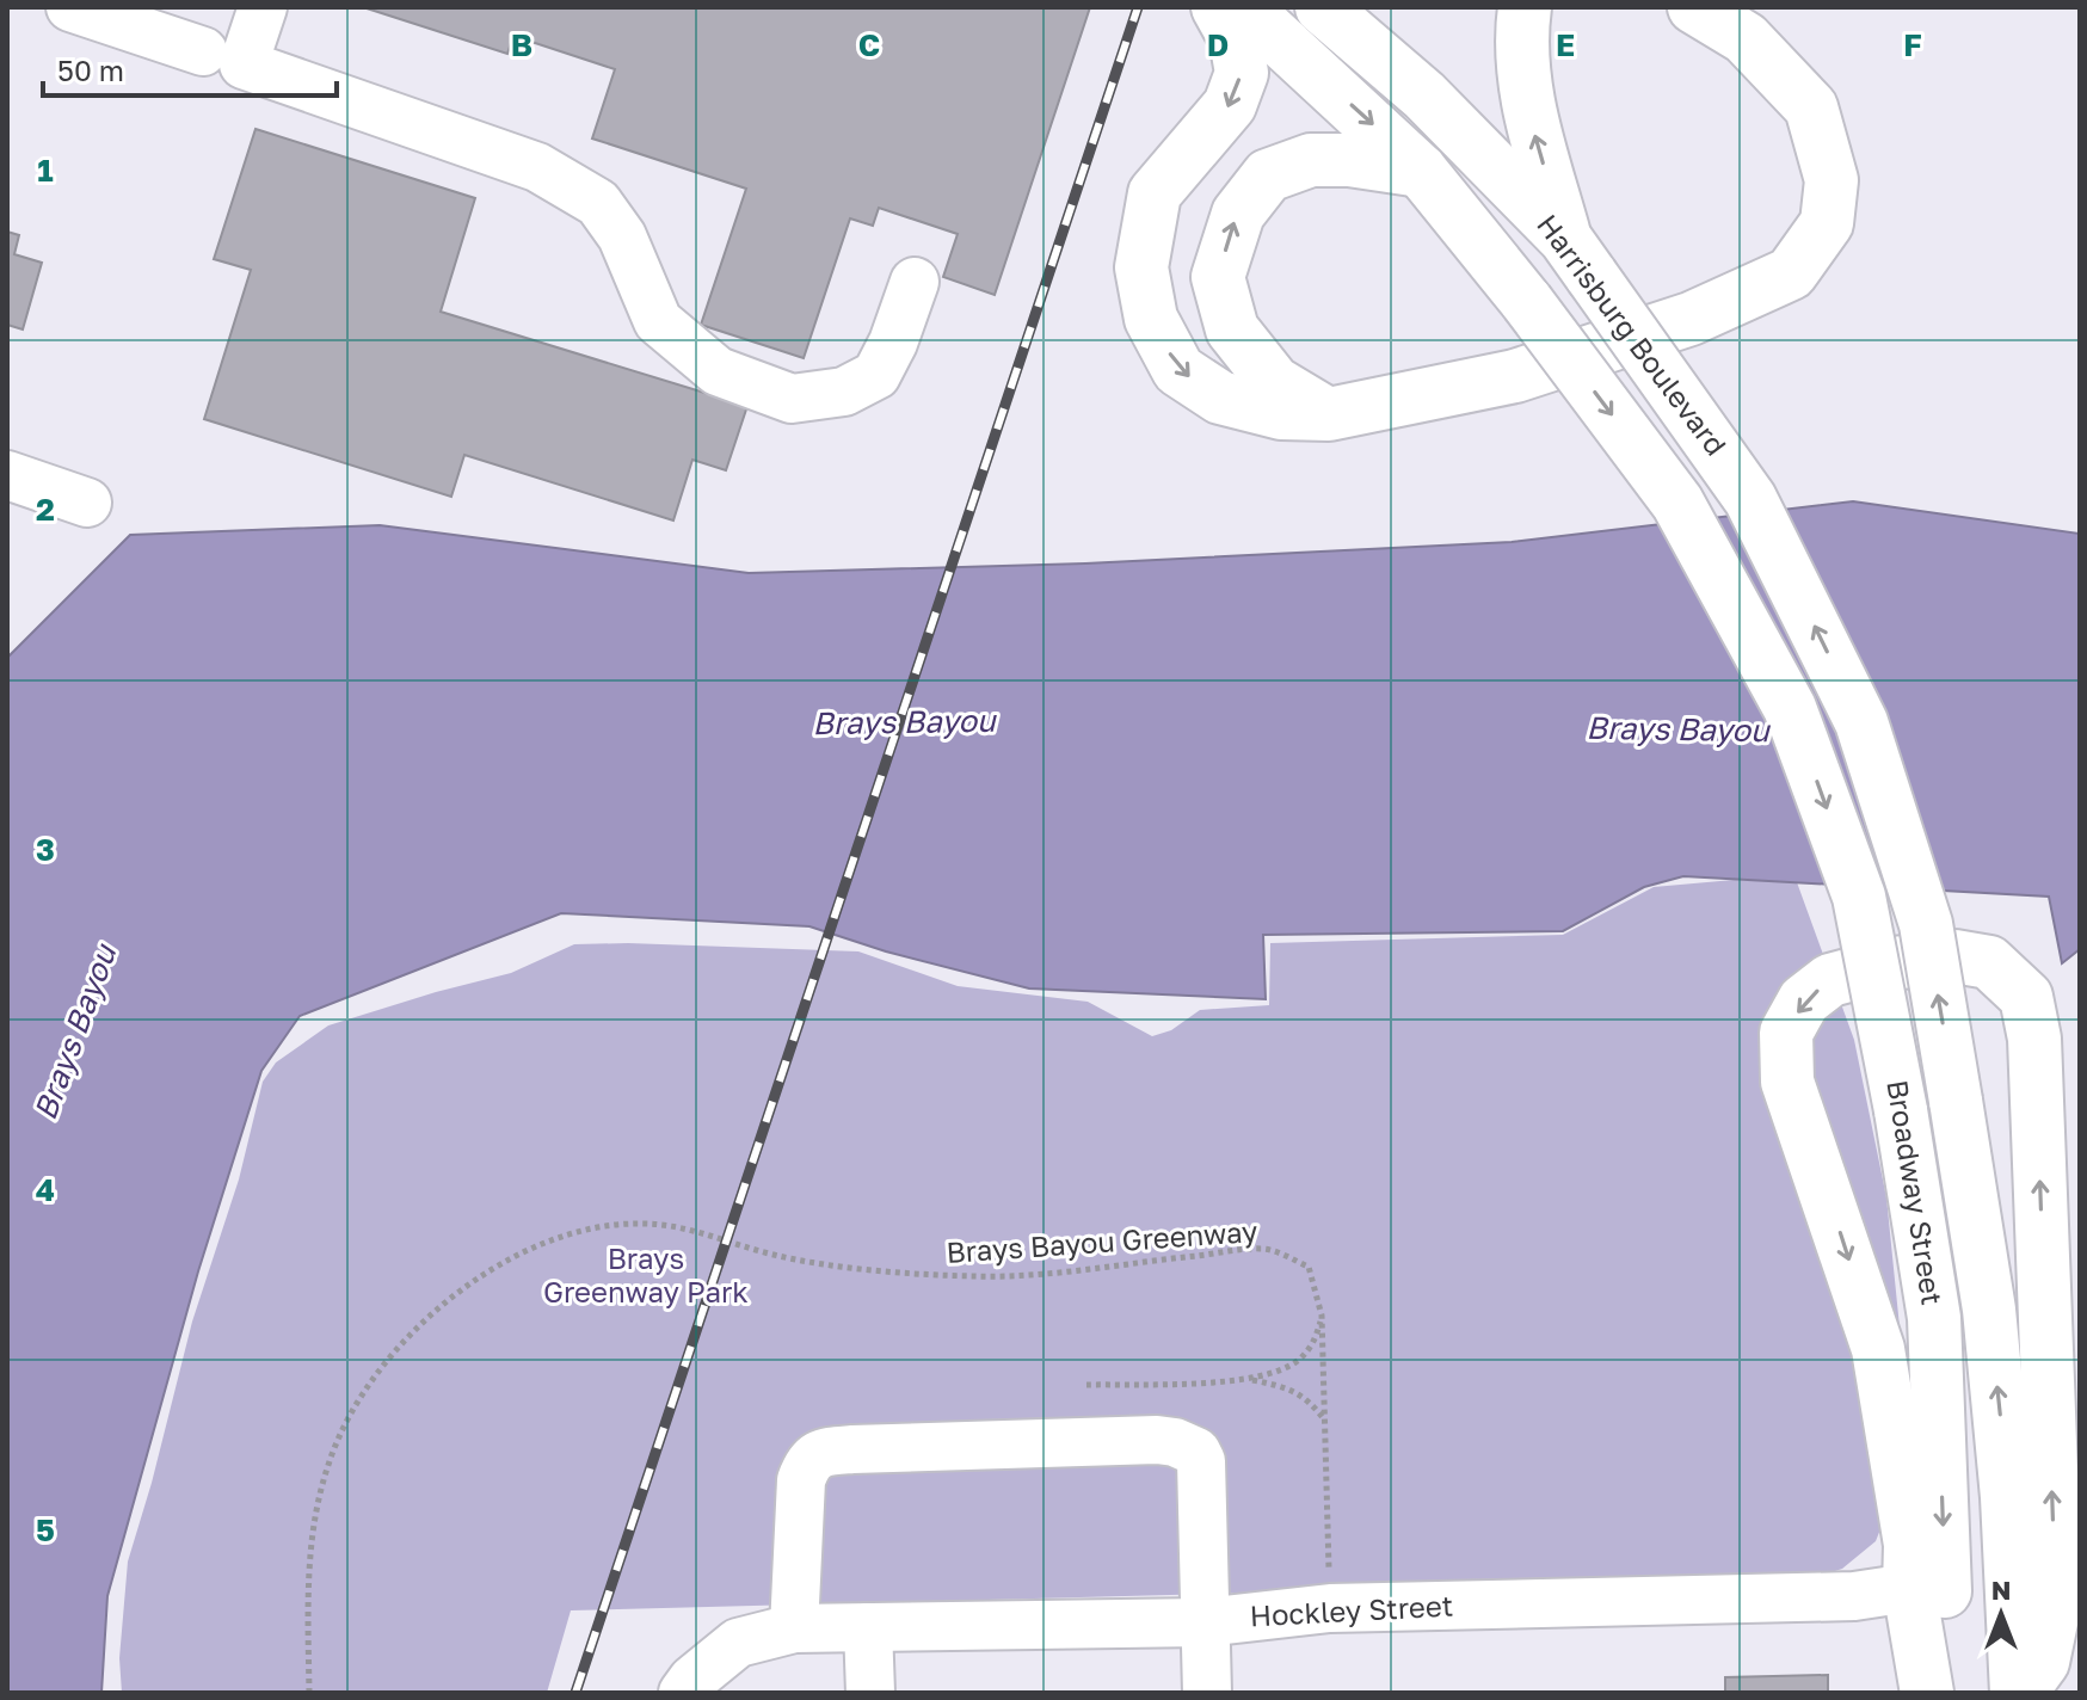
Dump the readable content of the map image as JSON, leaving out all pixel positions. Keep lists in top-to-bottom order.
{
  "streets": {
    "main road": ["Harrisburg Boulevard", "Broadway Street"],
    "street": ["Hockley Street"],
    "path": ["Brays Bayou Greenway"]
  },
  "crossings": [
    ["Harrisburg Boulevard", "Broadway Street"],
    ["Brays Bayou Greenway", "Hockley Street"]
  ],
  "one_way": ["Harrisburg Boulevard"],
  "water": ["Brays Bayou"],
  "parks": ["Brays Greenway Park"],
  "scale_bar": "50 m",
  "north": "top",
  "grid": {
    "columns": [
      "B",
      "C",
      "D",
      "E",
      "F"
    ],
    "rows": [
      "1",
      "2",
      "3",
      "4",
      "5"
    ]
  }
}
